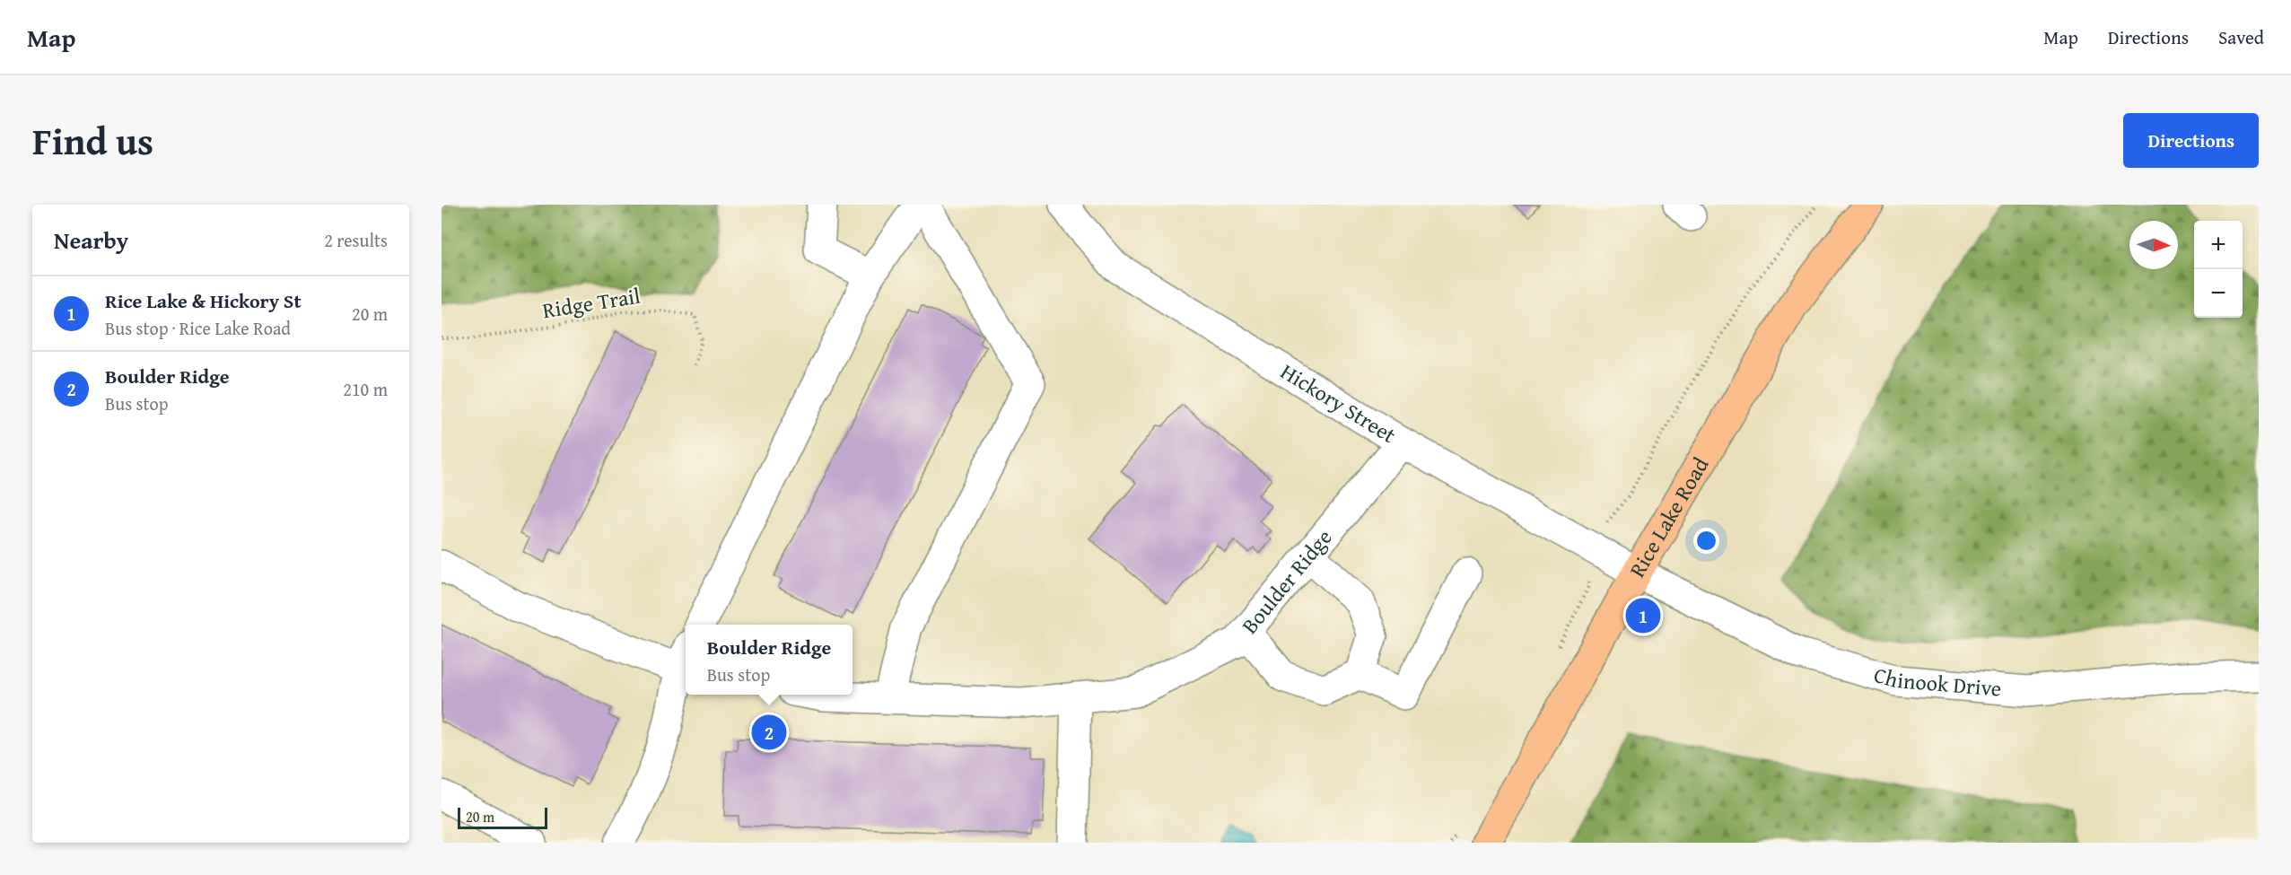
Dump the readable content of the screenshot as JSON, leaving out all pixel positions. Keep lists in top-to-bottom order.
{
  "streets": {
    "main road": ["Rice Lake Road"],
    "street": ["Hickory Street", "Boulder Ridge", "Chinook Drive"],
    "path": ["Ridge Trail"]
  },
  "crossings": [
    ["Hickory Street", "Rice Lake Road"],
    ["Hickory Street", "Boulder Ridge"],
    ["Hickory Street", "Chinook Drive"],
    ["Rice Lake Road", "Chinook Drive"]
  ],
  "scale_bar": "20 m",
  "north": "right",
  "page": {
    "header": "Map",
    "nav": ["Map", "Directions", "Saved"],
    "title": "Find us",
    "buttons": "Directions",
    "heading": ["Nearby", "2 results"],
    "map_buttons": ["+", "−"],
    "list": [
      {
        "mark": "1",
        "name": "Rice Lake & Hickory St",
        "note": "Bus stop · Rice Lake Road",
        "value": "20 m"
      },
      {
        "mark": "2",
        "name": "Boulder Ridge",
        "note": "Bus stop",
        "value": "210 m"
      }
    ],
    "pins": ["1", "2"],
    "popup": ["Boulder Ridge", "Bus stop"],
    "scale": "20 m"
  }
}
